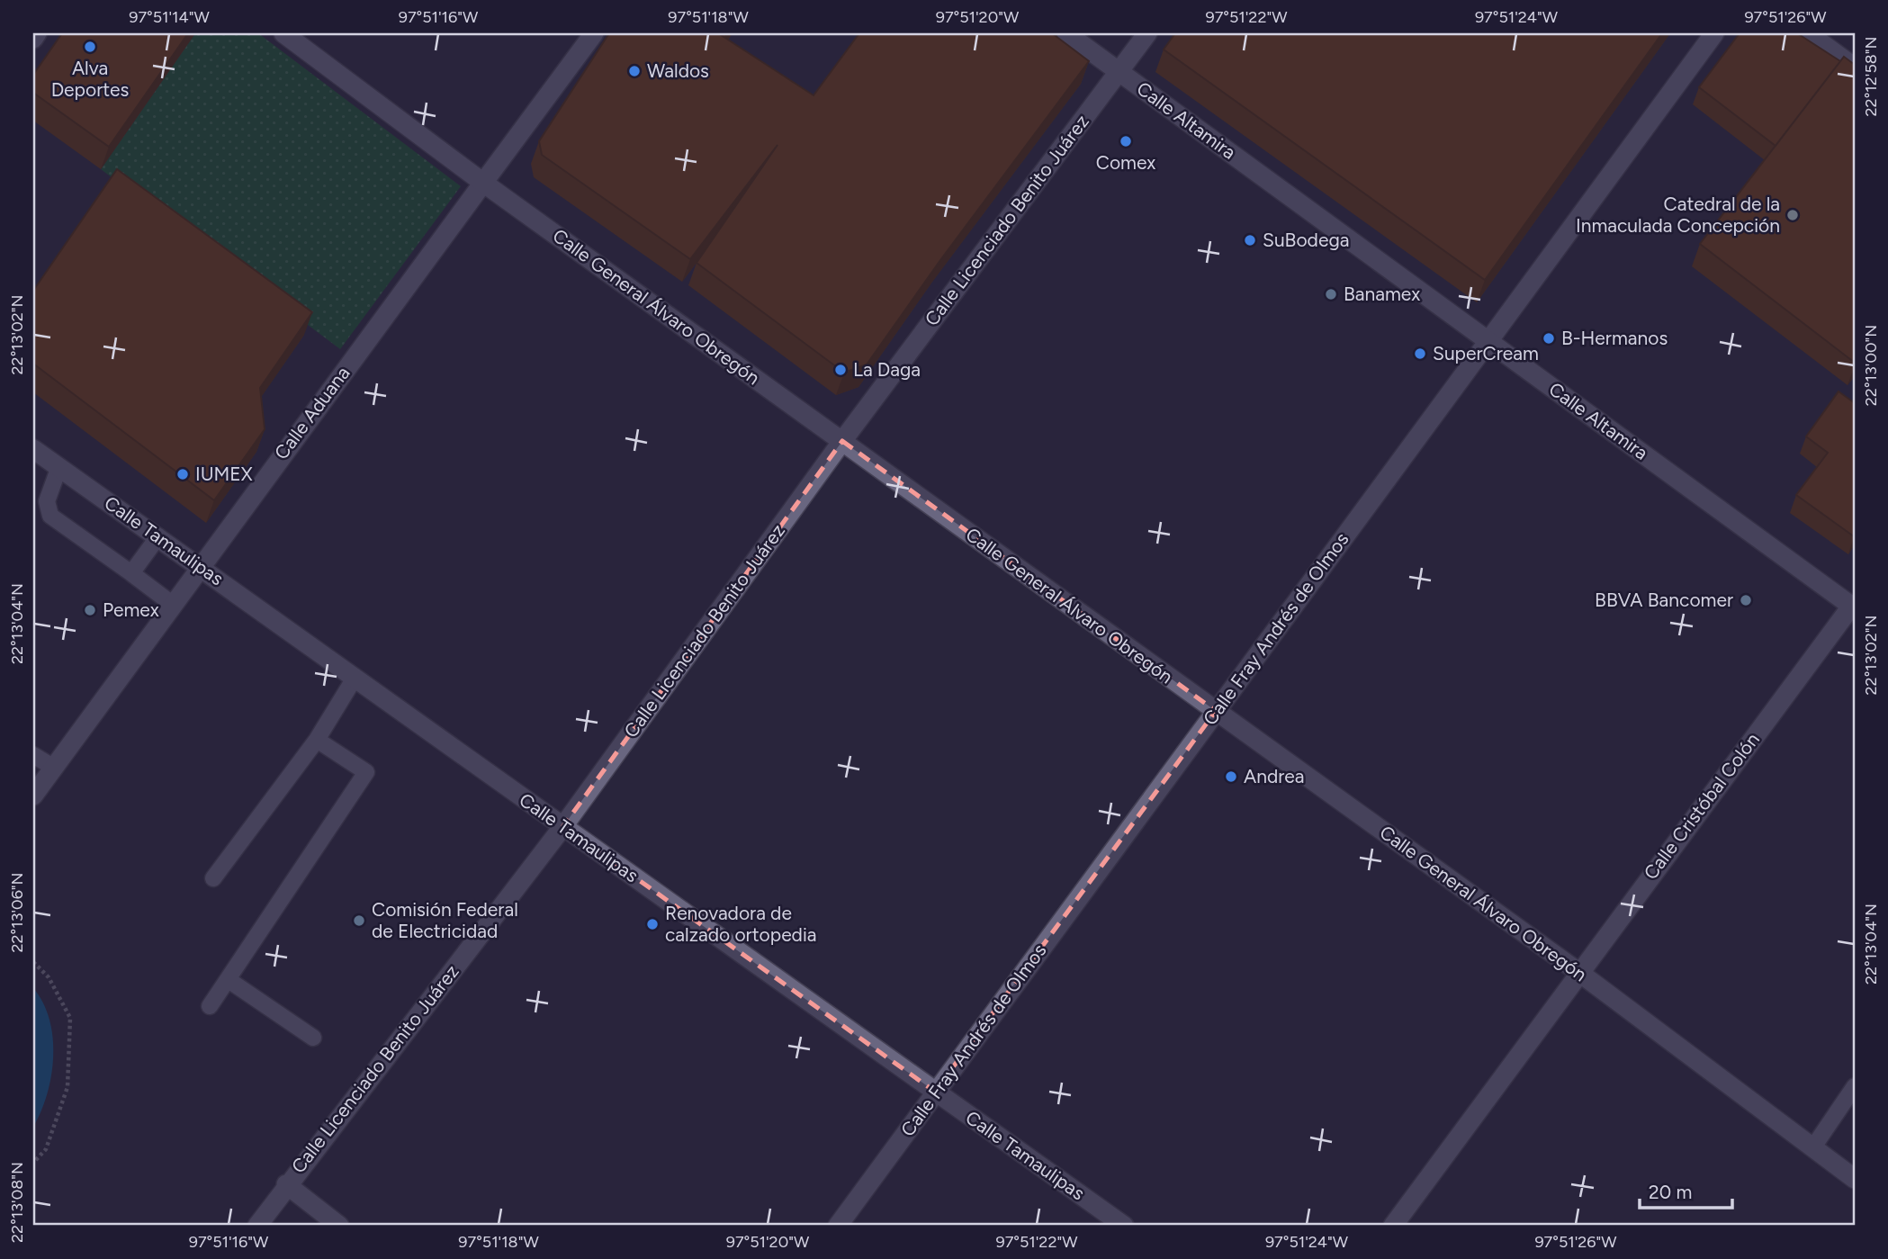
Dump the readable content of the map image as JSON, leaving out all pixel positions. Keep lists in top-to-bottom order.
{
  "streets": {
    "main road": [
      "Calle Altamira",
      "Calle Licenciado Benito Juárez",
      "Calle General Álvaro Obregón",
      "Calle Aduana",
      "Calle Tamaulipas",
      "Calle Fray Andrés de Olmos",
      "Calle Cristóbal Colón"
    ]
  },
  "crossings": [
    ["Calle Altamira", "Calle Licenciado Benito Juárez"],
    ["Calle Altamira", "Calle Fray Andrés de Olmos"],
    ["Calle Altamira", "Calle Cristóbal Colón"],
    ["Calle Licenciado Benito Juárez", "Calle General Álvaro Obregón"],
    ["Calle Licenciado Benito Juárez", "Calle Tamaulipas"],
    ["Calle General Álvaro Obregón", "Calle Aduana"],
    ["Calle General Álvaro Obregón", "Calle Fray Andrés de Olmos"],
    ["Calle General Álvaro Obregón", "Calle Cristóbal Colón"],
    ["Calle Aduana", "Calle Tamaulipas"],
    ["Calle Tamaulipas", "Calle Fray Andrés de Olmos"]
  ],
  "places": [
    "Alva Deportes",
    "Waldos",
    "Comex",
    "Catedral de la Inmaculada Concepción",
    "SuBodega",
    "Banamex",
    "B-Hermanos",
    "SuperCream",
    "La Daga",
    "IUMEX",
    "BBVA Bancomer",
    "Pemex",
    "Andrea",
    "Comisión Federal de Electricidad",
    "Renovadora de calzado ortopedia"
  ],
  "scale_bar": "20 m",
  "coordinates": [
    "97°51'14\"W",
    "97°51'16\"W",
    "97°51'18\"W",
    "97°51'20\"W",
    "97°51'22\"W",
    "97°51'24\"W",
    "97°51'26\"W",
    "22°12'58\"N",
    "22°13'02\"N",
    "22°13'00\"N",
    "22°13'04\"N",
    "22°13'06\"N",
    "22°13'08\"N"
  ]
}
